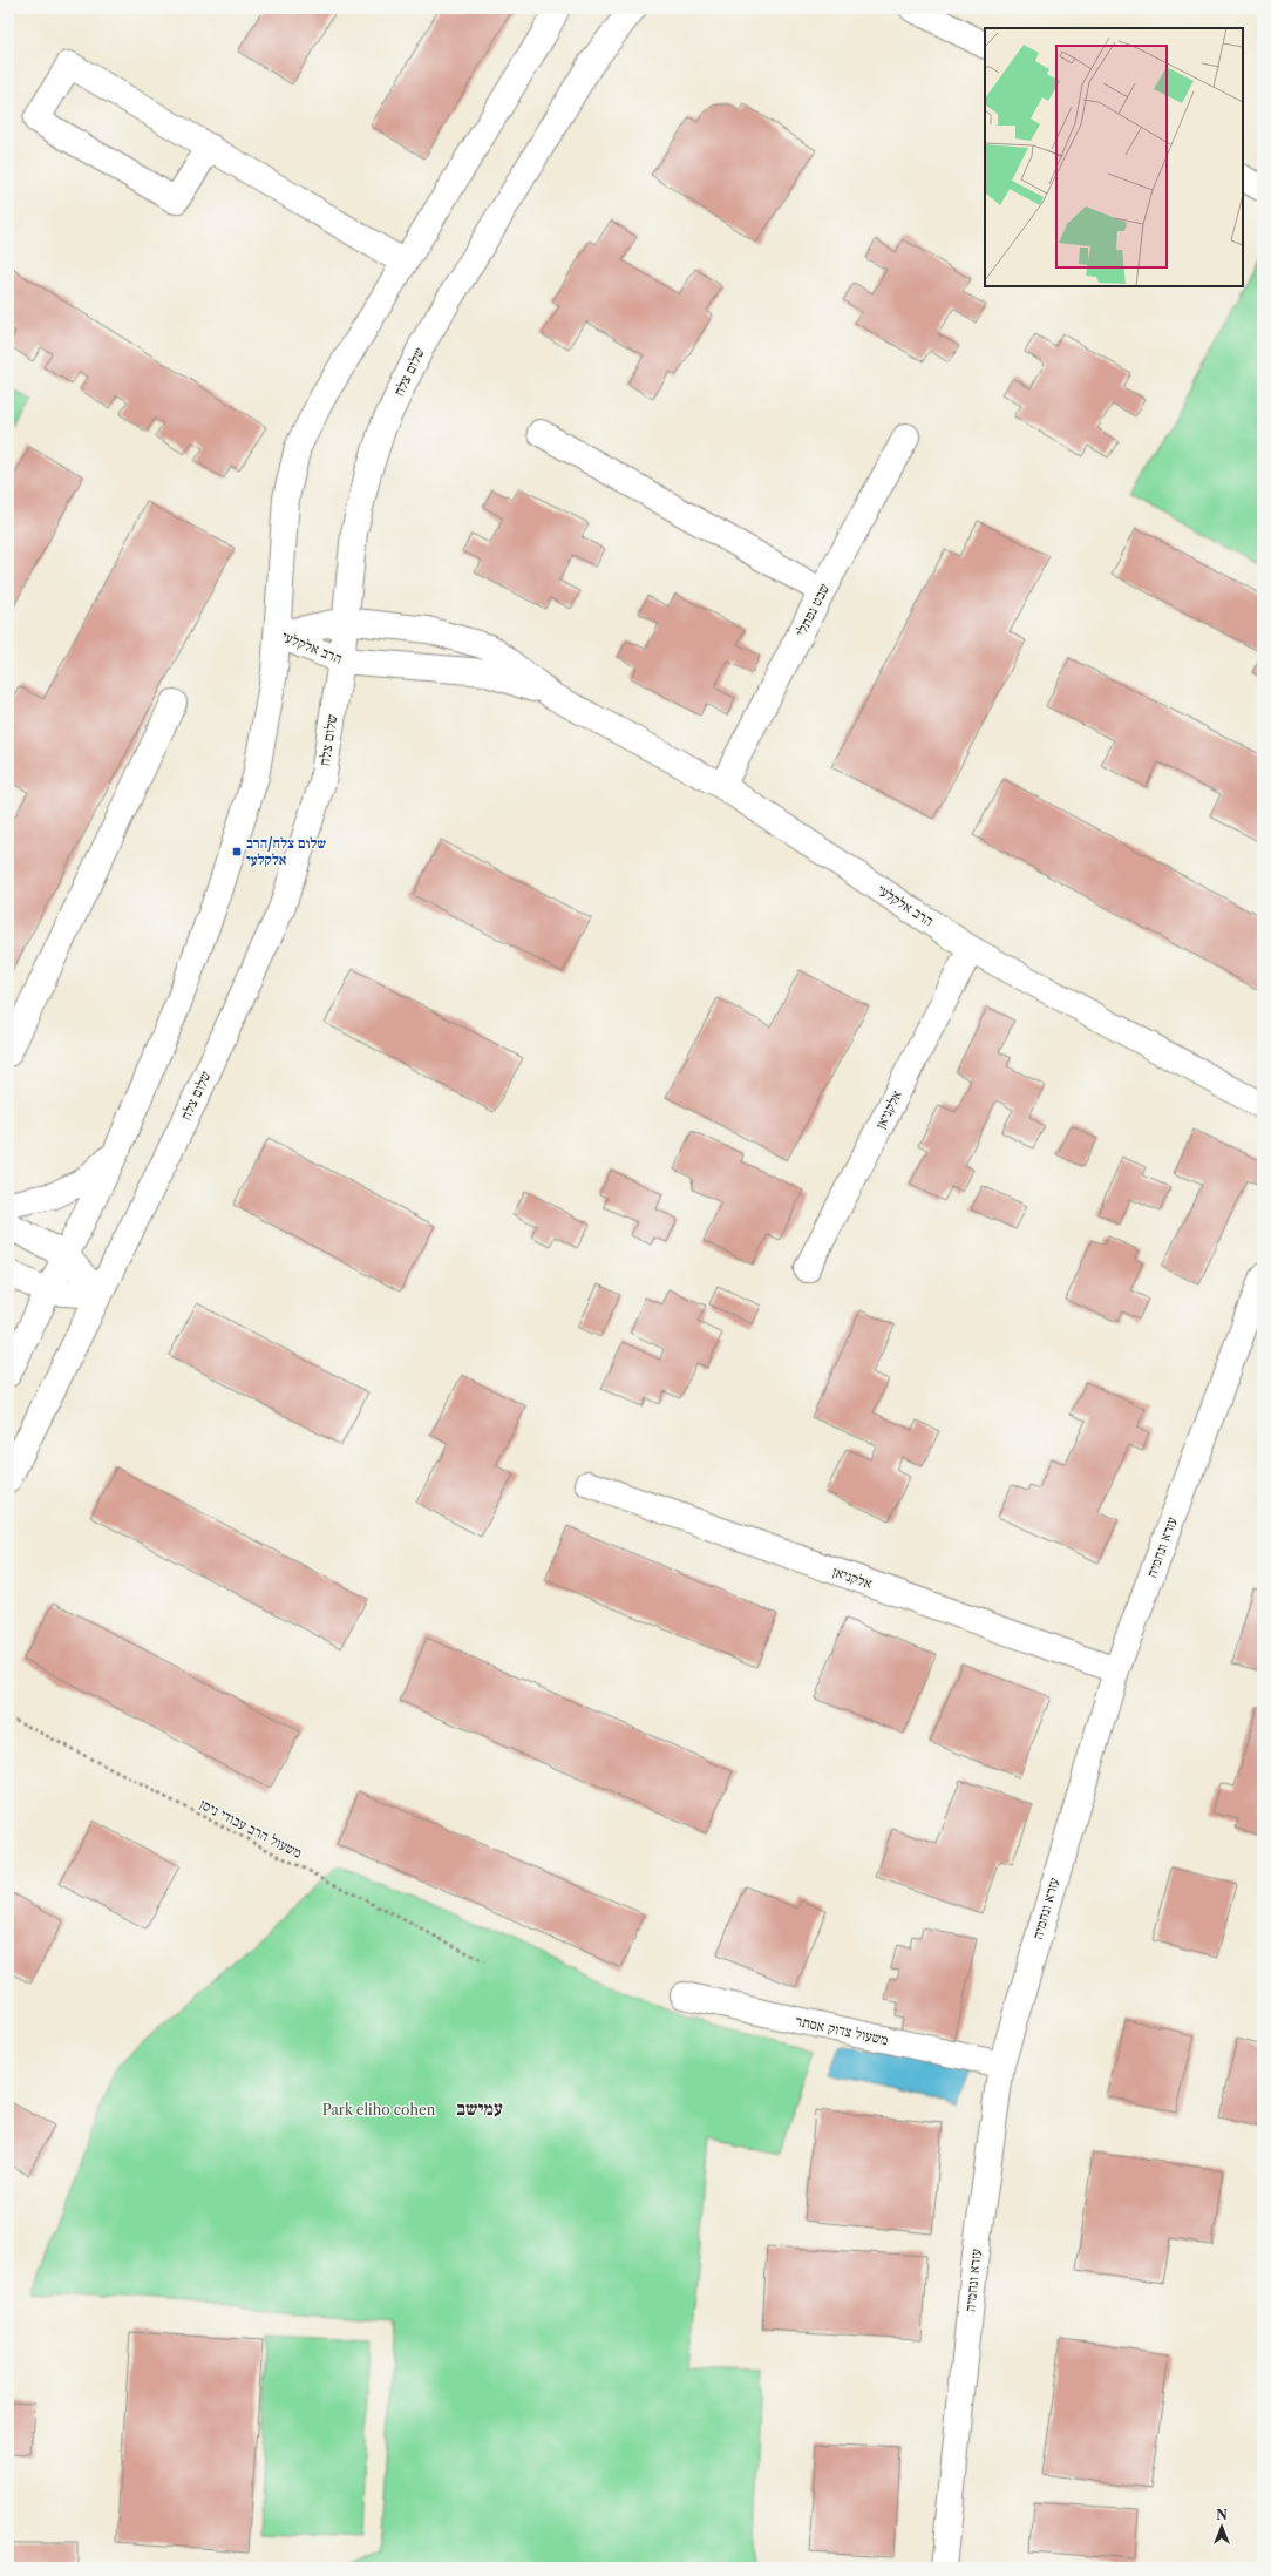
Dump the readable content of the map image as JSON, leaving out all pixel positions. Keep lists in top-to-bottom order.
{
  "streets": {
    "street": [
      "שלום צלח",
      "שבט נפתלי",
      "הרב אלקלעי",
      "אלקניאן",
      "עזרא ונחמיה",
      "משעול צדוק אסתר"
    ],
    "path": ["משעול הרב עבודי ניסן"]
  },
  "crossings": [
    ["שלום צלח", "הרב אלקלעי"],
    ["שבט נפתלי", "הרב אלקלעי"],
    ["הרב אלקלעי", "אלקניאן"],
    ["אלקניאן", "עזרא ונחמיה"],
    ["עזרא ונחמיה", "משעול צדוק אסתר"]
  ],
  "districts": ["עמישב"],
  "parks": ["Park eliho cohen"],
  "places": {
    "transit": ["שלום צלח/הרב אלקלעי"]
  },
  "north": "top"
}
